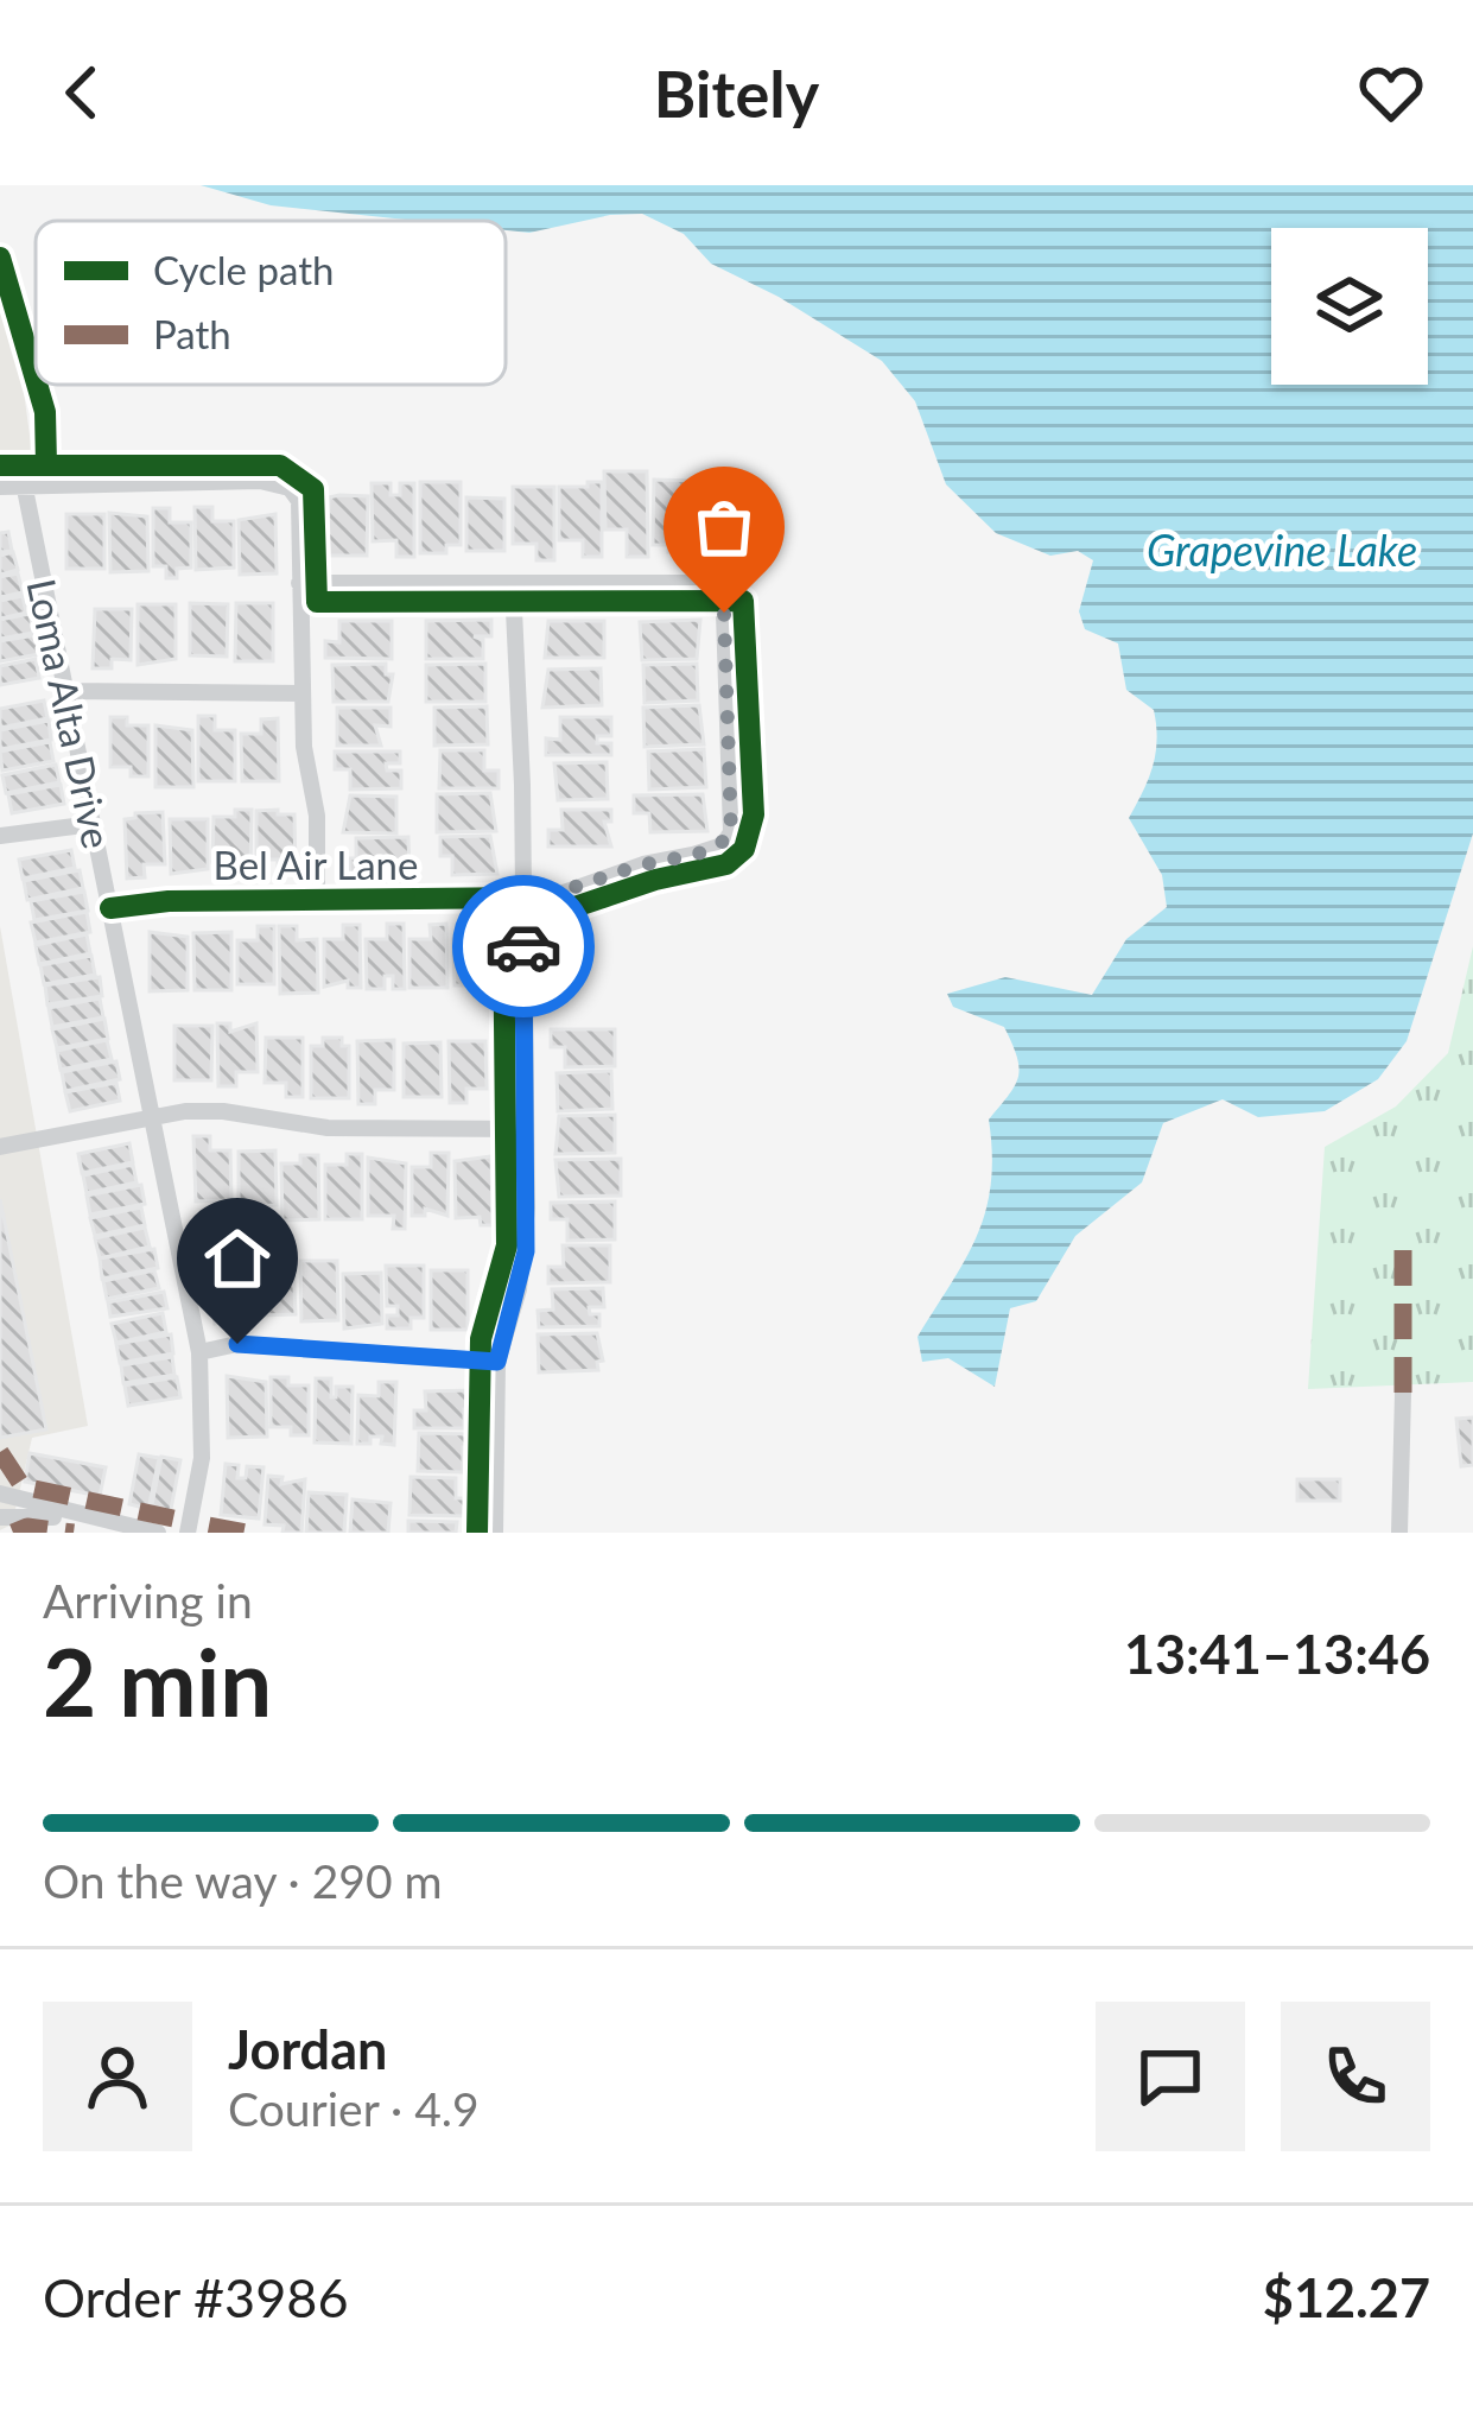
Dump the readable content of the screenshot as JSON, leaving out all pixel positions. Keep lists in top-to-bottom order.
{
  "streets": {
    "street": ["Loma Alta Drive", "Bel Air Lane"]
  },
  "crossings": [
    ["Loma Alta Drive", "Bel Air Lane"]
  ],
  "water": ["Grapevine Lake"],
  "legend": ["Cycle path", "Path"],
  "page": {
    "header": "Bitely",
    "heading": ["2 min", "Arriving in", "13:41–13:46"],
    "panel": [
      "Jordan",
      "Courier · 4.9",
      "Order #3986",
      "$12.27"
    ],
    "bar": "On the way · 290 m"
  }
}
